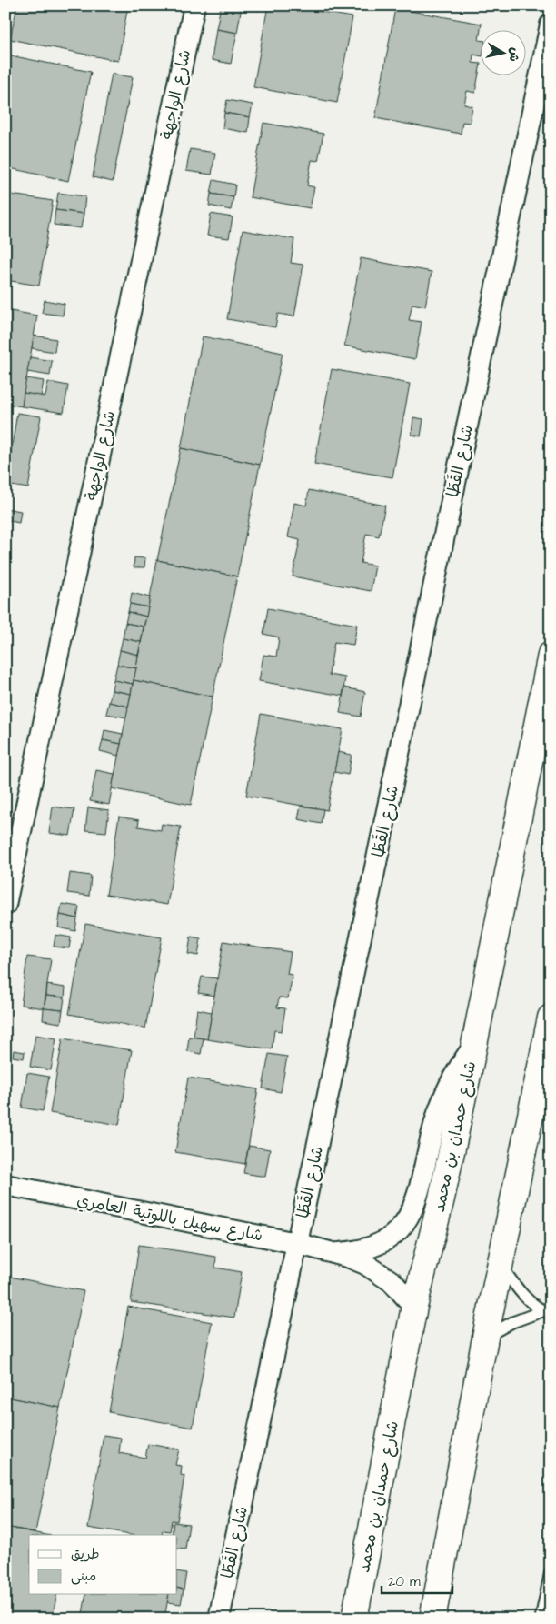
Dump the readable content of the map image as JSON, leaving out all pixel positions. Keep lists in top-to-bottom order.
{
  "streets": {
    "main road": ["شارع حمدان بن محمد"],
    "street": ["شارع الواجهة", "شارع القَطَا", "شارع سهيل باللوتية العامري"]
  },
  "crossings": [
    ["شارع القَطَا", "شارع سهيل باللوتية العامري"],
    ["شارع حمدان بن محمد", "شارع سهيل باللوتية العامري"]
  ],
  "legend": ["طريق", "مبنى"],
  "scale_bar": "20 m",
  "north": "right"
}
